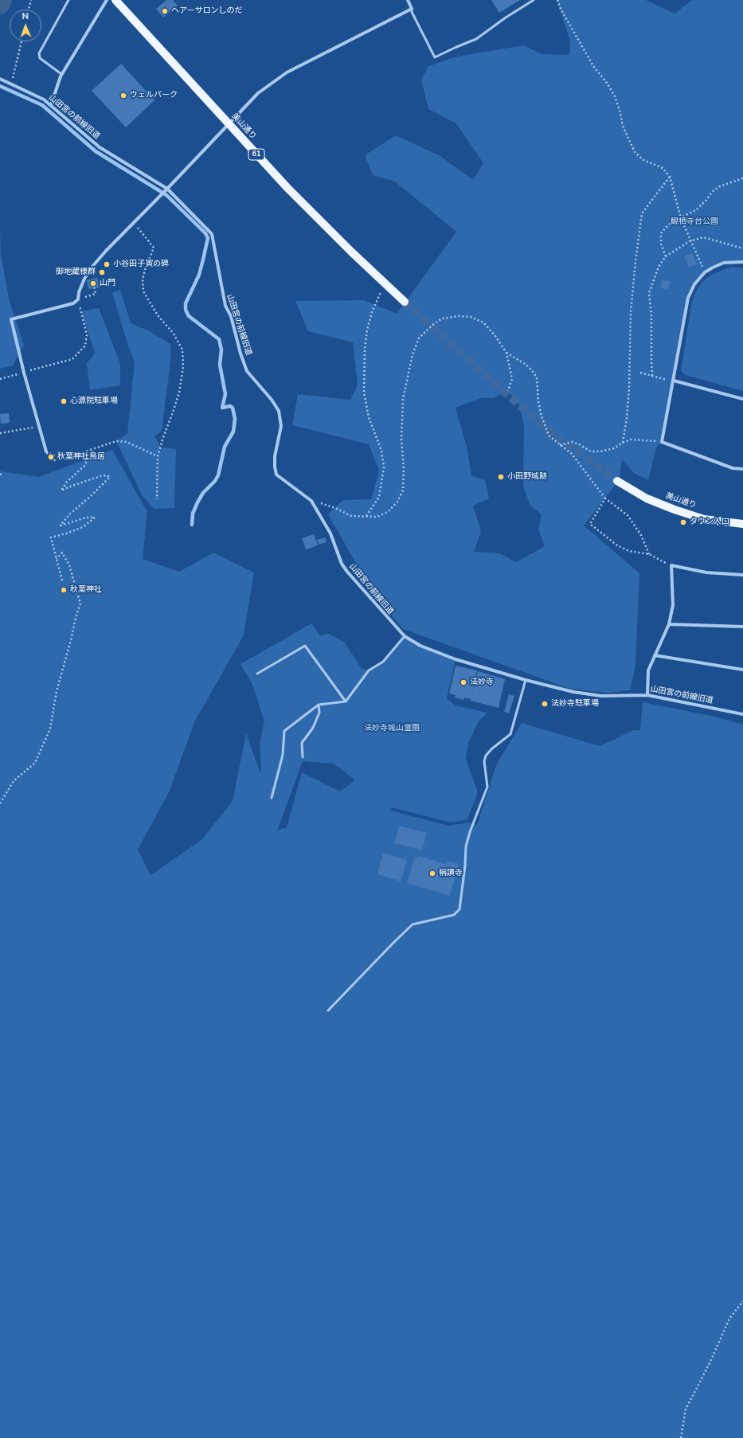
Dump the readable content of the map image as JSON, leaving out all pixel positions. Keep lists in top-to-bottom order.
{
  "streets": {
    "main road": ["美山通り", "61"],
    "street": ["山田宮の前線旧道"]
  },
  "parks": ["観栖寺台公園", "法妙寺城山霊園"],
  "places": [
    "ヘアーサロンしのだ",
    "ウェルパーク",
    "小谷田子寅の碑",
    "御地蔵様群",
    "山門",
    "心源院駐車場",
    "秋葉神社鳥居",
    "小田野城跡",
    "タウン入口",
    "秋葉神社",
    "法妙寺",
    "法妙寺駐車場",
    "稱讃寺"
  ],
  "north": "top"
}
